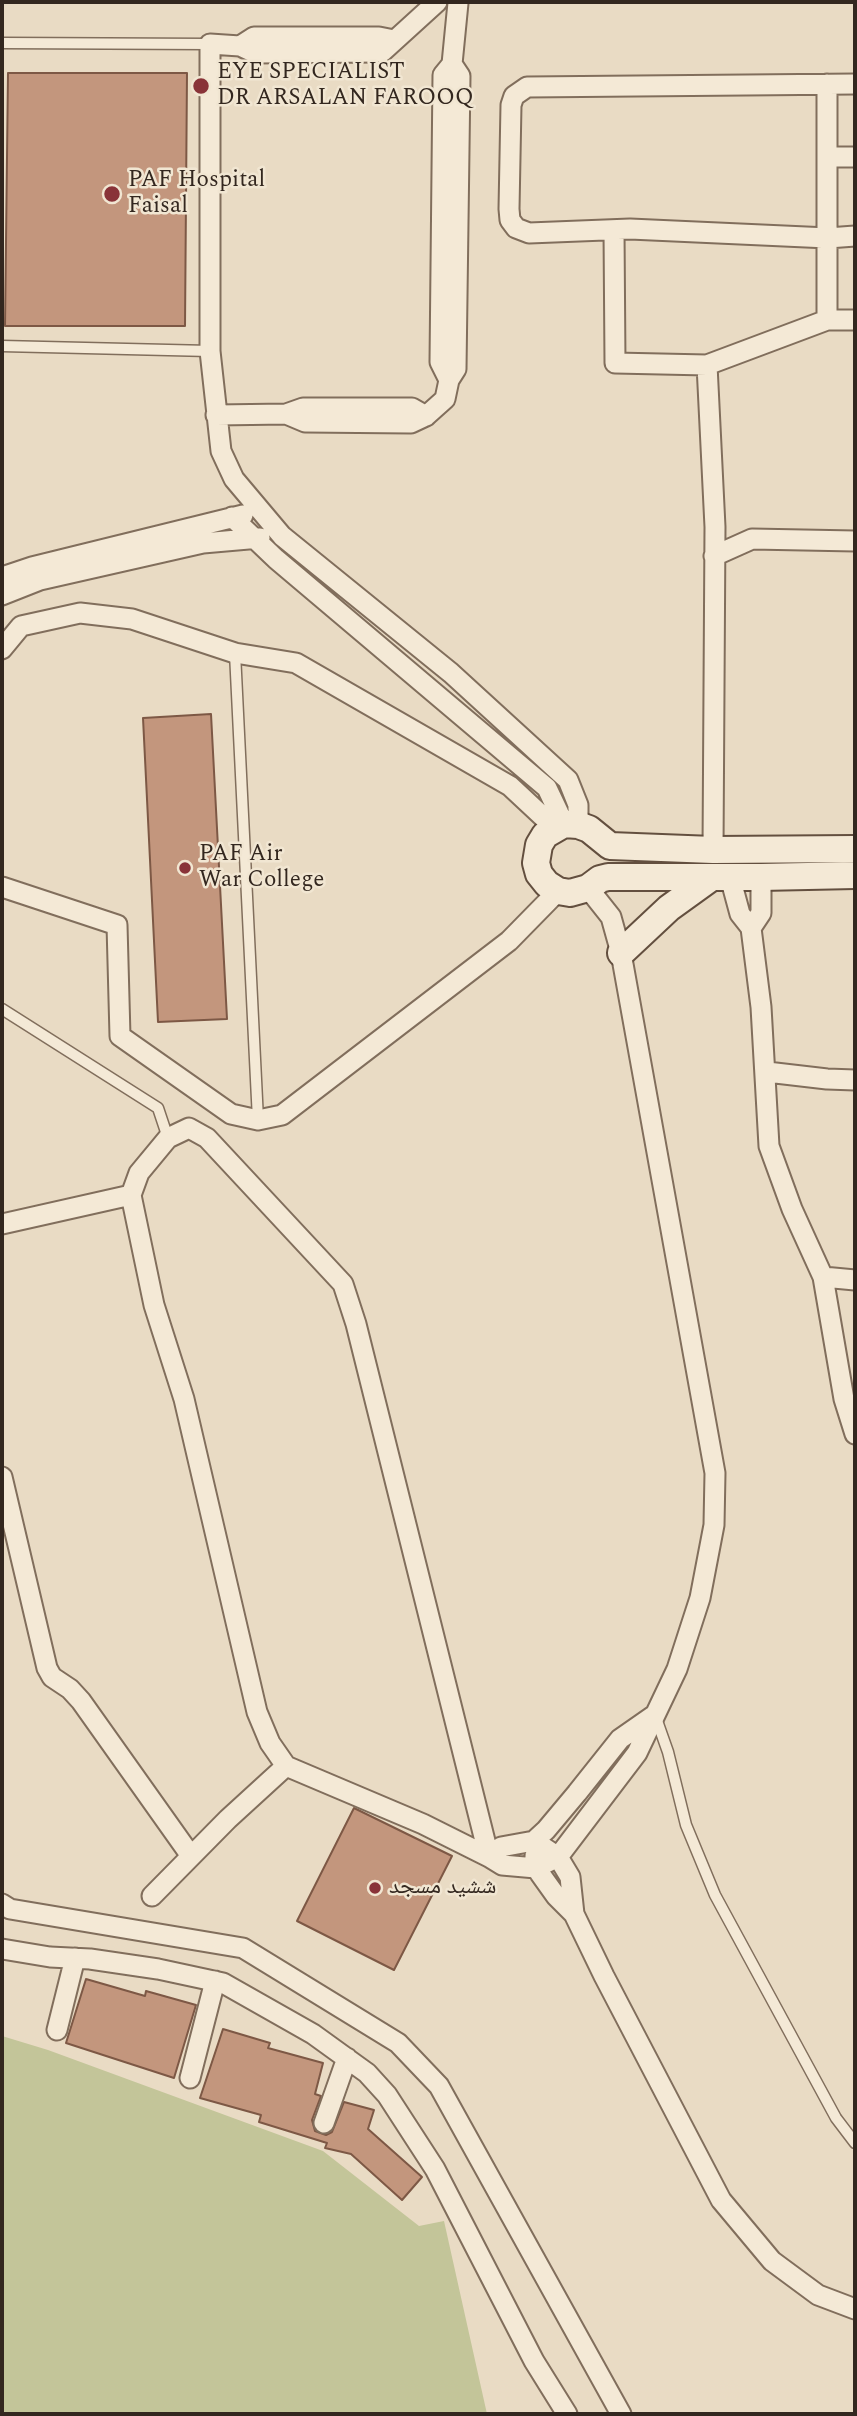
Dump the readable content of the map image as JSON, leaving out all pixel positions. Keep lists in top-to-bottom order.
{
  "places": [
    "EYE SPECIALIST DR ARSALAN FAROOQ",
    "PAF Hospital Faisal",
    "PAF Air War College",
    "ششید مسجد"
  ]
}
